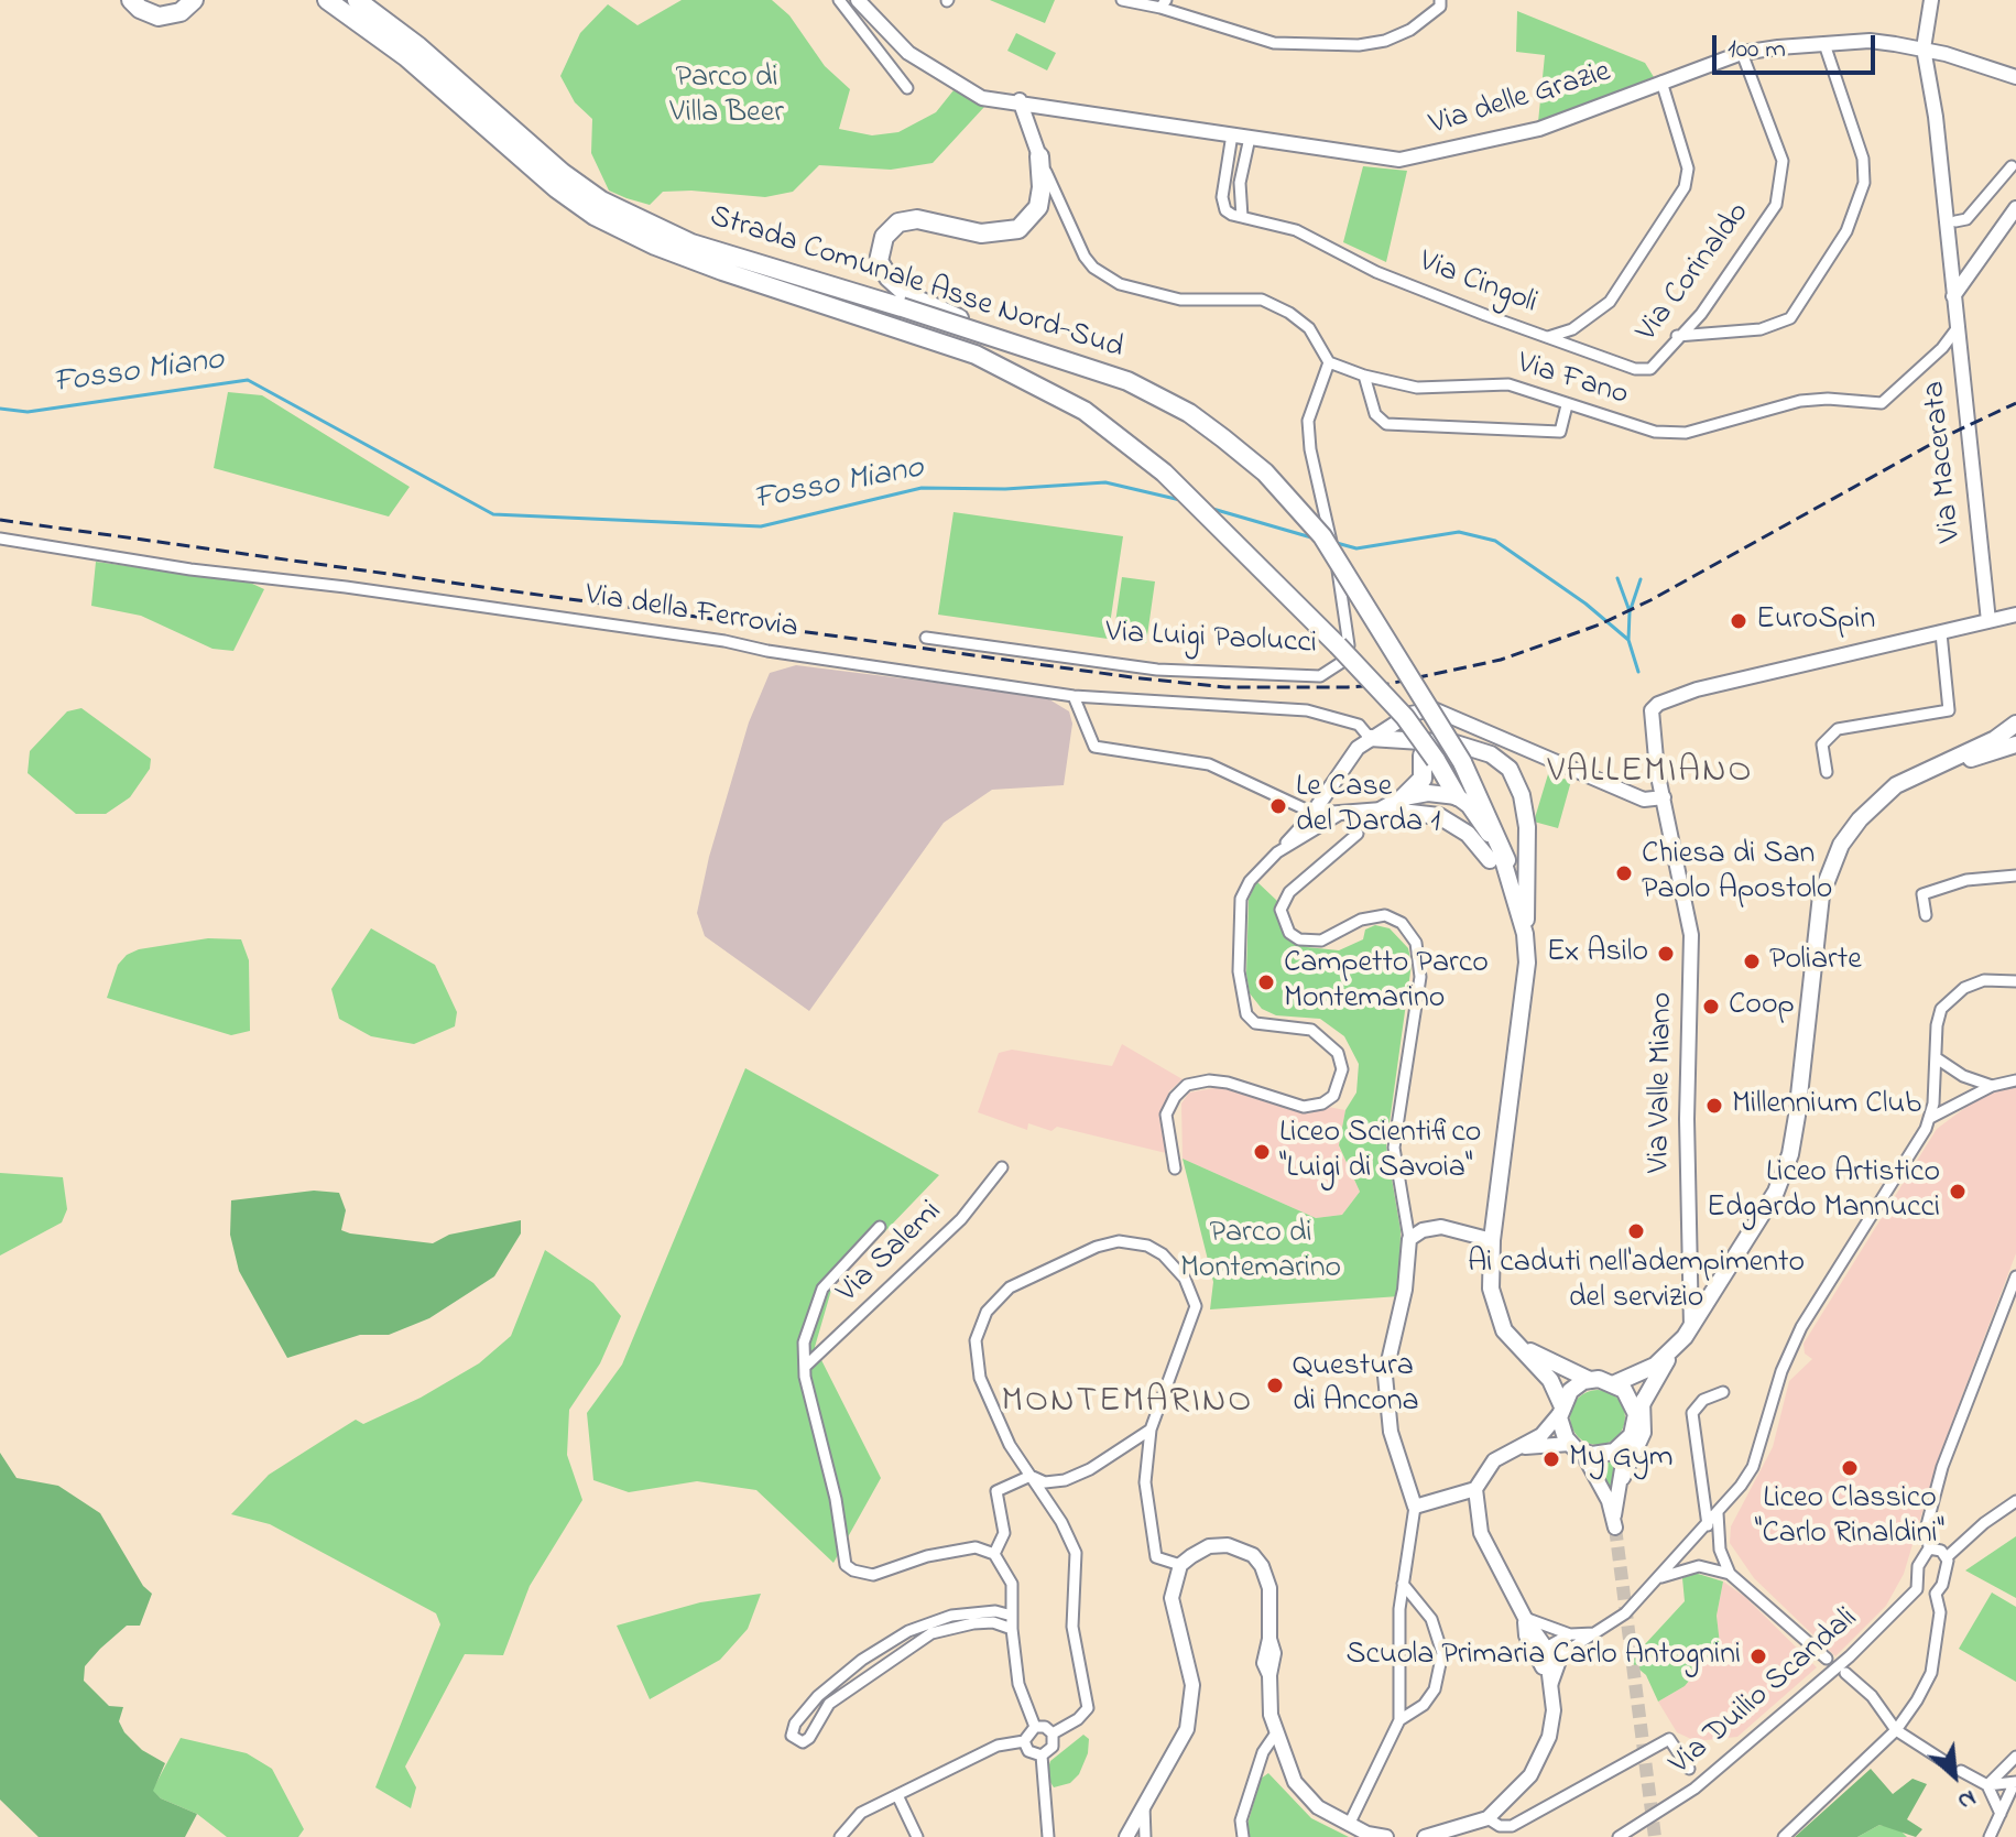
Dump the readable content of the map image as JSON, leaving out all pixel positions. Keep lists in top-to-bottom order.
{
  "streets": {
    "highway": ["Strada Comunale Asse Nord-Sud"],
    "street": [
      "Via delle Grazie",
      "Via Corinaldo",
      "Via Cingoli",
      "Via Fano",
      "Via Macerata",
      "Via della Ferrovia",
      "Via Luigi Paolucci",
      "Via Valle Miano",
      "Via Salemi",
      "Via Duilio Scandali"
    ]
  },
  "crossings": [
    ["Via delle Grazie", "Via Corinaldo"],
    ["Via delle Grazie", "Via Cingoli"],
    ["Via delle Grazie", "Via Macerata"],
    ["Via Corinaldo", "Via Cingoli"],
    ["Via Fano", "Via Macerata"],
    ["Via Fano", "Via Luigi Paolucci"]
  ],
  "districts": ["VALLEMIANO", "MONTEMARINO"],
  "water": ["Fosso Miano"],
  "parks": ["Parco di Villa Beer", "Parco di Montemarino"],
  "places": [
    "EuroSpin",
    "Le Case del Darda 1",
    "Chiesa di San Paolo Apostolo",
    "Ex Asilo",
    "Poliarte",
    "Campetto Parco Montemarino",
    "Coop",
    "Millennium Club",
    "Liceo Scientifico \"Luigi di Savoia\"",
    "Liceo Artistico Edgardo Mannucci",
    "Ai caduti nell'adempimento del servizio",
    "Questura di Ancona",
    "My Gym",
    "Liceo Classico \"Carlo Rinaldini\"",
    "Scuola Primaria Carlo Antognini"
  ],
  "scale_bar": "100 m",
  "north": "bottom right"
}
